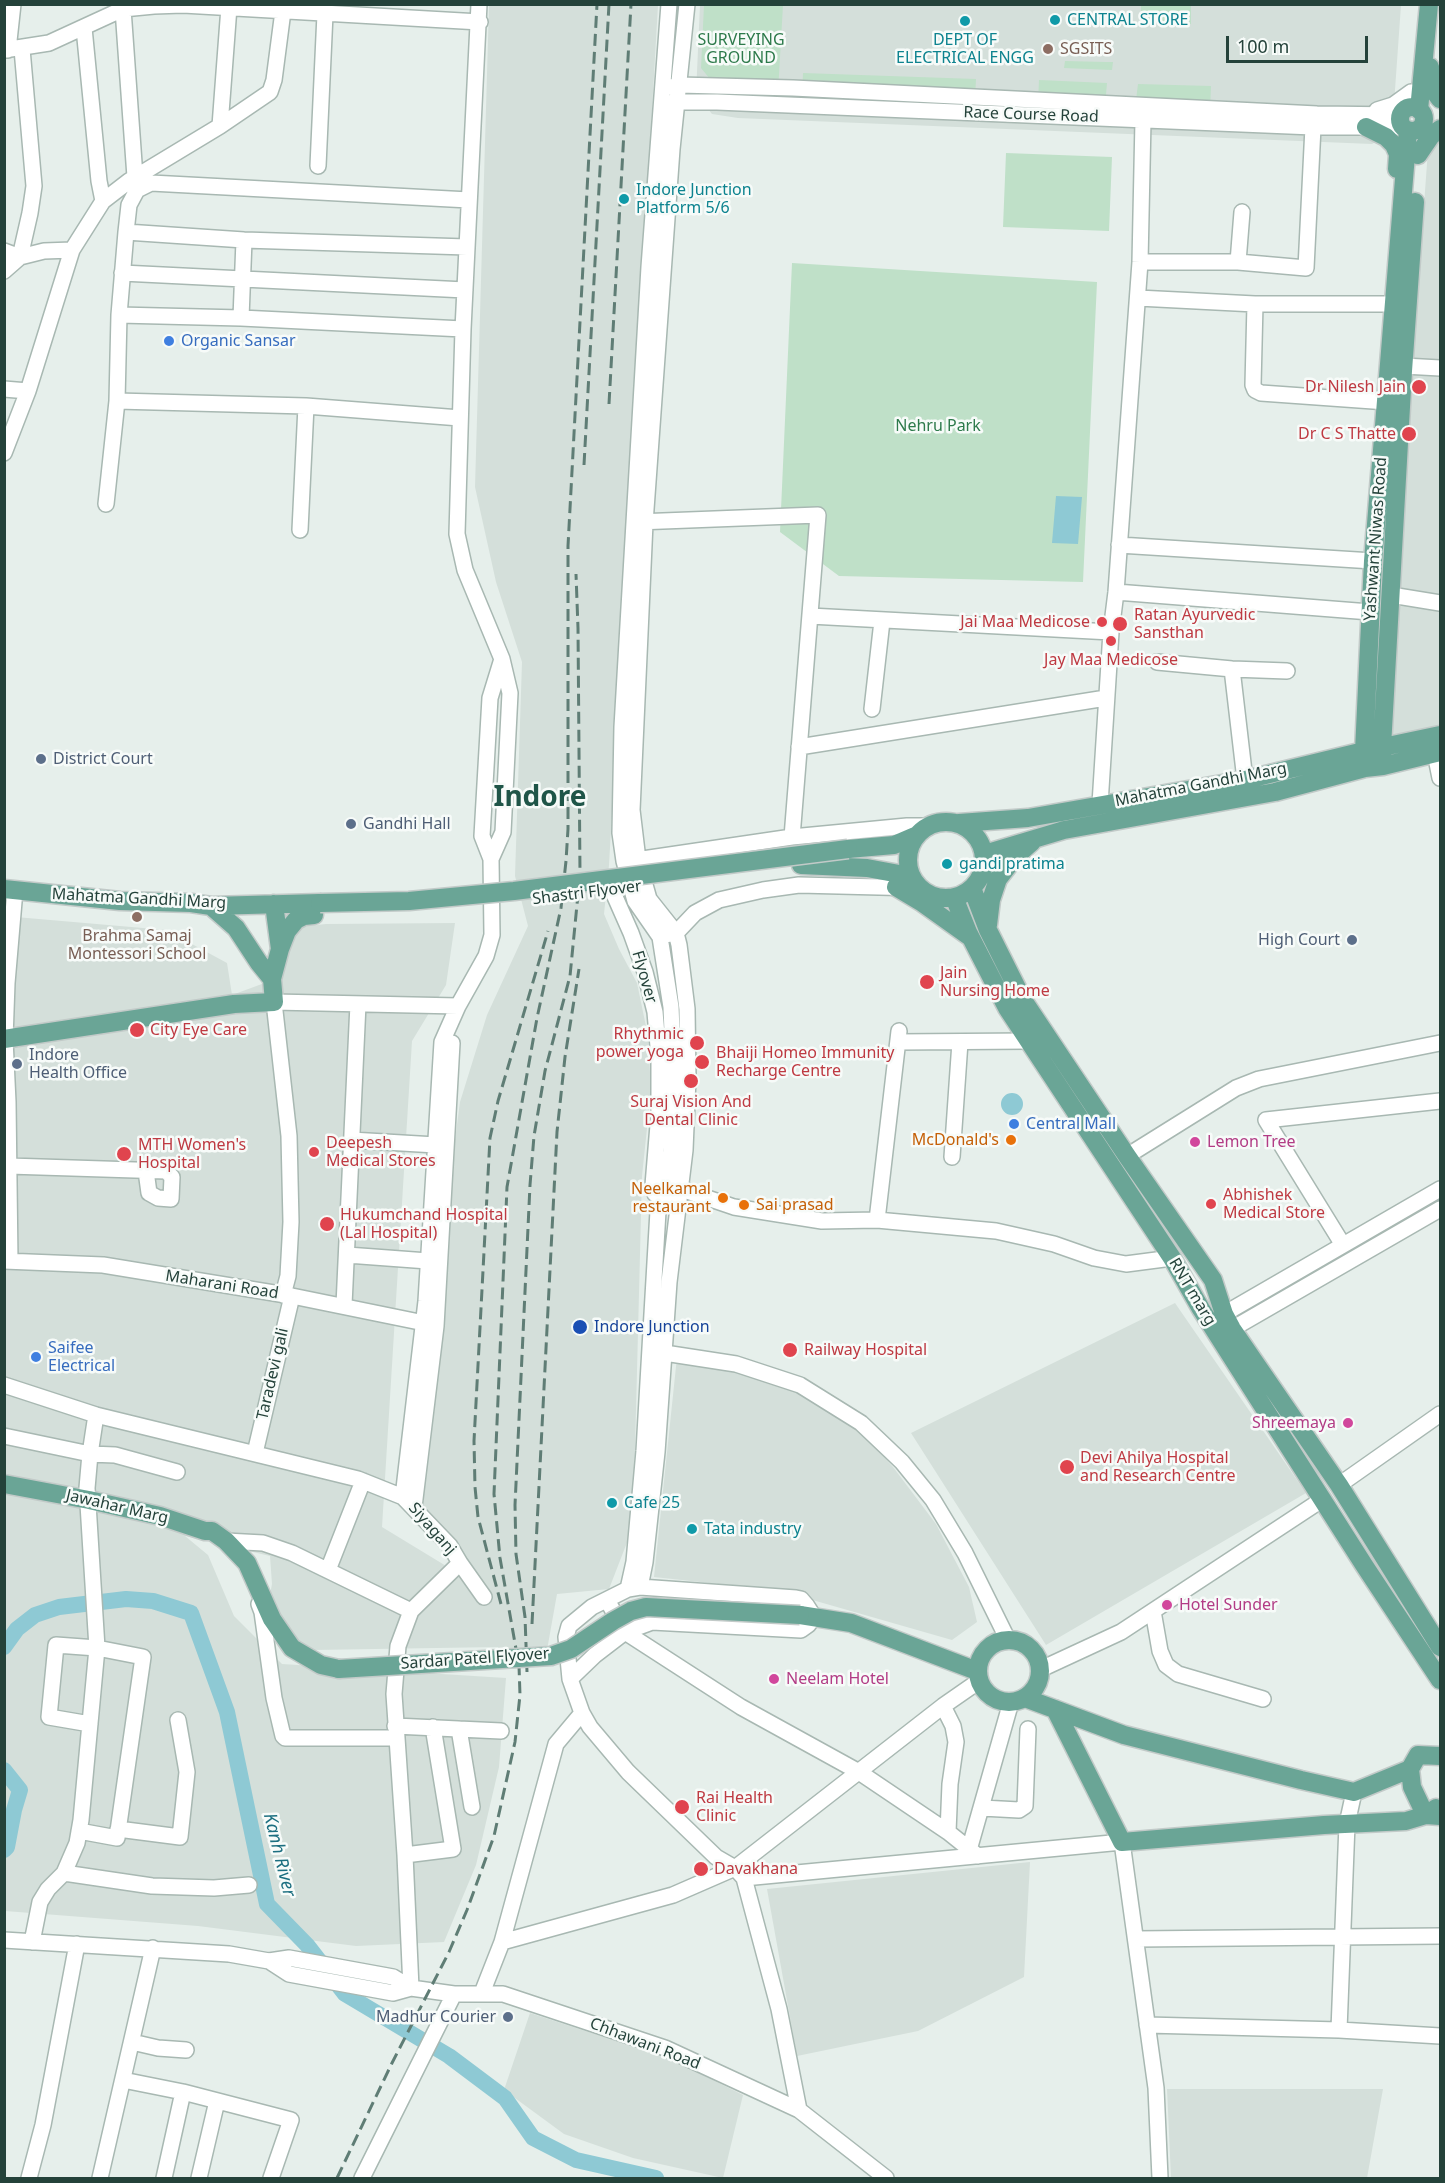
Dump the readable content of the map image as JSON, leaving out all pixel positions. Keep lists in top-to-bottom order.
{
  "streets": {
    "main road": [
      "Race Course Road",
      "Yashwant Niwas Road",
      "Mahatma Gandhi Marg",
      "Shastri Flyover",
      "RNT marg",
      "Jawahar Marg",
      "Sardar Patel Flyover"
    ],
    "street": [
      "Flyover",
      "Maharani Road",
      "Taradevi gali",
      "Siyaganj",
      "Chhawani Road"
    ]
  },
  "crossings": [
    ["Race Course Road", "Yashwant Niwas Road"],
    ["Yashwant Niwas Road", "Mahatma Gandhi Marg"],
    ["Mahatma Gandhi Marg", "Shastri Flyover"],
    ["Mahatma Gandhi Marg", "RNT marg"],
    ["Shastri Flyover", "Flyover"],
    ["Shastri Flyover", "RNT marg"],
    ["Maharani Road", "Taradevi gali"],
    ["Taradevi gali", "Siyaganj"],
    ["Jawahar Marg", "Sardar Patel Flyover"],
    ["Siyaganj", "Chhawani Road"]
  ],
  "districts": ["Indore"],
  "water": ["Kanh River"],
  "parks": ["SURVEYING GROUND", "Nehru Park"],
  "places": [
    "CENTRAL STORE",
    "DEPT OF ELECTRICAL ENGG",
    "SGSITS",
    "Indore Junction Platform 5/6",
    "Organic Sansar",
    "Dr Nilesh Jain",
    "Dr C S Thatte",
    "Jai Maa Medicose",
    "Ratan Ayurvedic Sansthan",
    "Jay Maa Medicose",
    "District Court",
    "Gandhi Hall",
    "gandi pratima",
    "Brahma Samaj Montessori School",
    "High Court",
    "Jain Nursing Home",
    "City Eye Care",
    "Rhythmic power yoga",
    "Bhaiji Homeo Immunity Recharge Centre",
    "Indore Health Office",
    "Suraj Vision And Dental Clinic",
    "Central Mall",
    "McDonald's",
    "Lemon Tree",
    "Deepesh Medical Stores",
    "MTH Women's Hospital",
    "Neelkamal restaurant",
    "Abhishek Medical Store",
    "Sai prasad",
    "Hukumchand Hospital (Lal Hospital)",
    "Indore Junction",
    "Railway Hospital",
    "Saifee Electrical",
    "Shreemaya",
    "Devi Ahilya Hospital and Research Centre",
    "Cafe 25",
    "Tata industry",
    "Hotel Sunder",
    "Neelam Hotel",
    "Rai Health Clinic",
    "Davakhana",
    "Madhur Courier"
  ],
  "scale_bar": "100 m"
}
